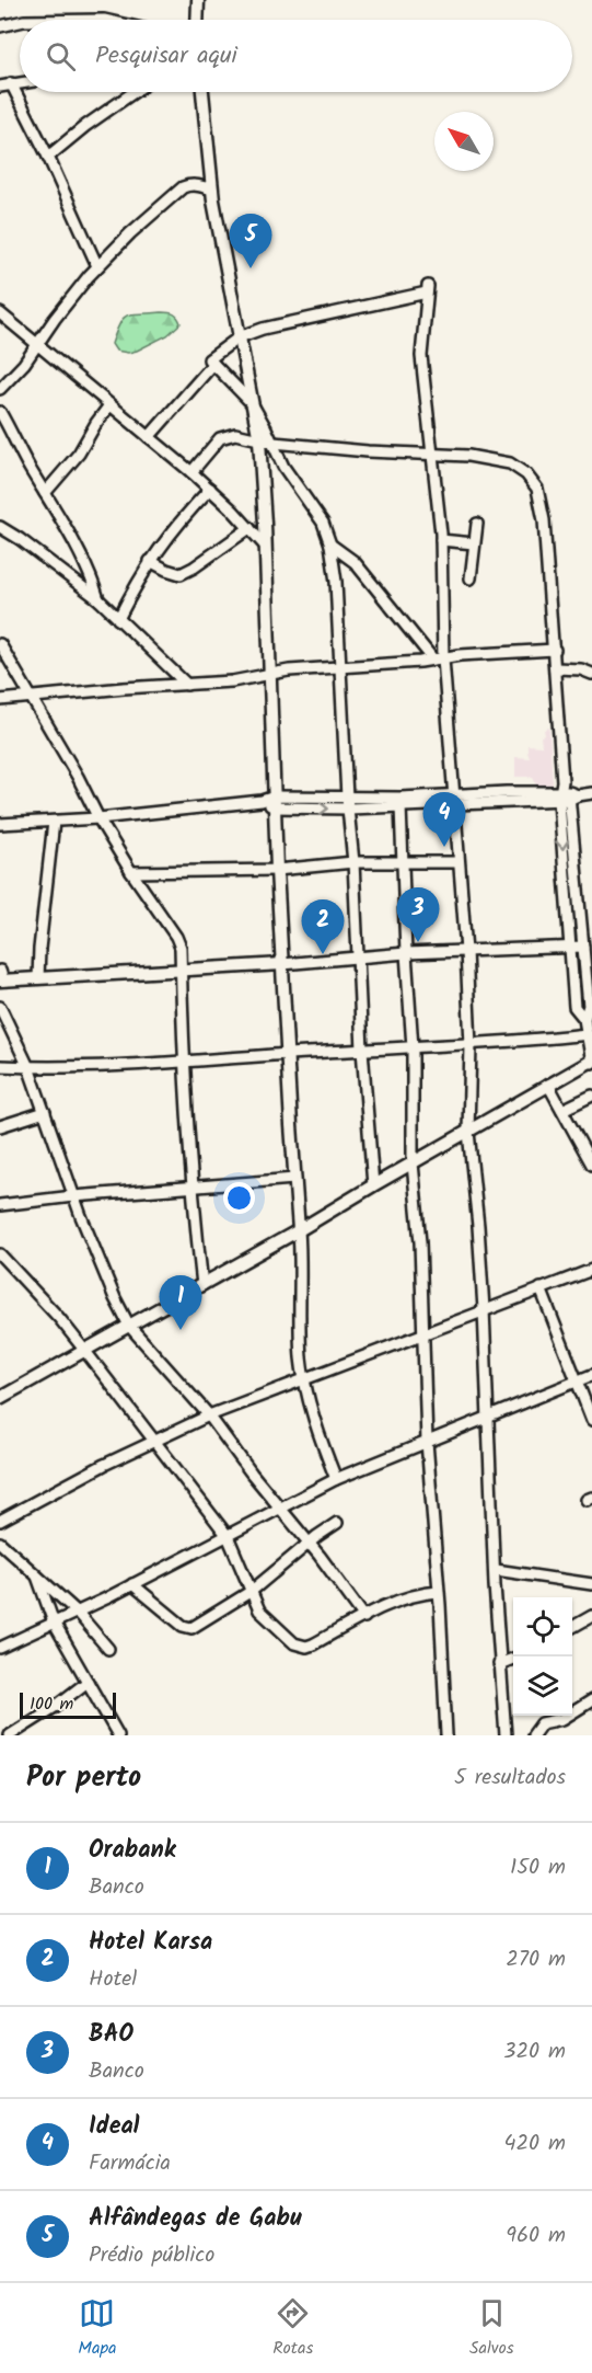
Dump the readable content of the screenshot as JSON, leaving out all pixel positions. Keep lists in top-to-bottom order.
{
  "scale_bar": "100 m",
  "north": "top left",
  "page": {
    "search": "Pesquisar aqui",
    "pins": [
      "5",
      "4",
      "3",
      "2",
      "1"
    ],
    "scale": "100 m",
    "heading": ["Por perto", "5 resultados"],
    "list": [
      {
        "mark": "1",
        "name": "Orabank",
        "note": "Banco",
        "value": "150 m"
      },
      {
        "mark": "2",
        "name": "Hotel Karsa",
        "note": "Hotel",
        "value": "270 m"
      },
      {
        "mark": "3",
        "name": "BAO",
        "note": "Banco",
        "value": "320 m"
      },
      {
        "mark": "4",
        "name": "Ideal",
        "note": "Farmácia",
        "value": "420 m"
      },
      {
        "mark": "5",
        "name": "Alfândegas de Gabu",
        "note": "Prédio público",
        "value": "960 m"
      }
    ],
    "nav": ["Mapa", "Rotas", "Salvos"]
  }
}
